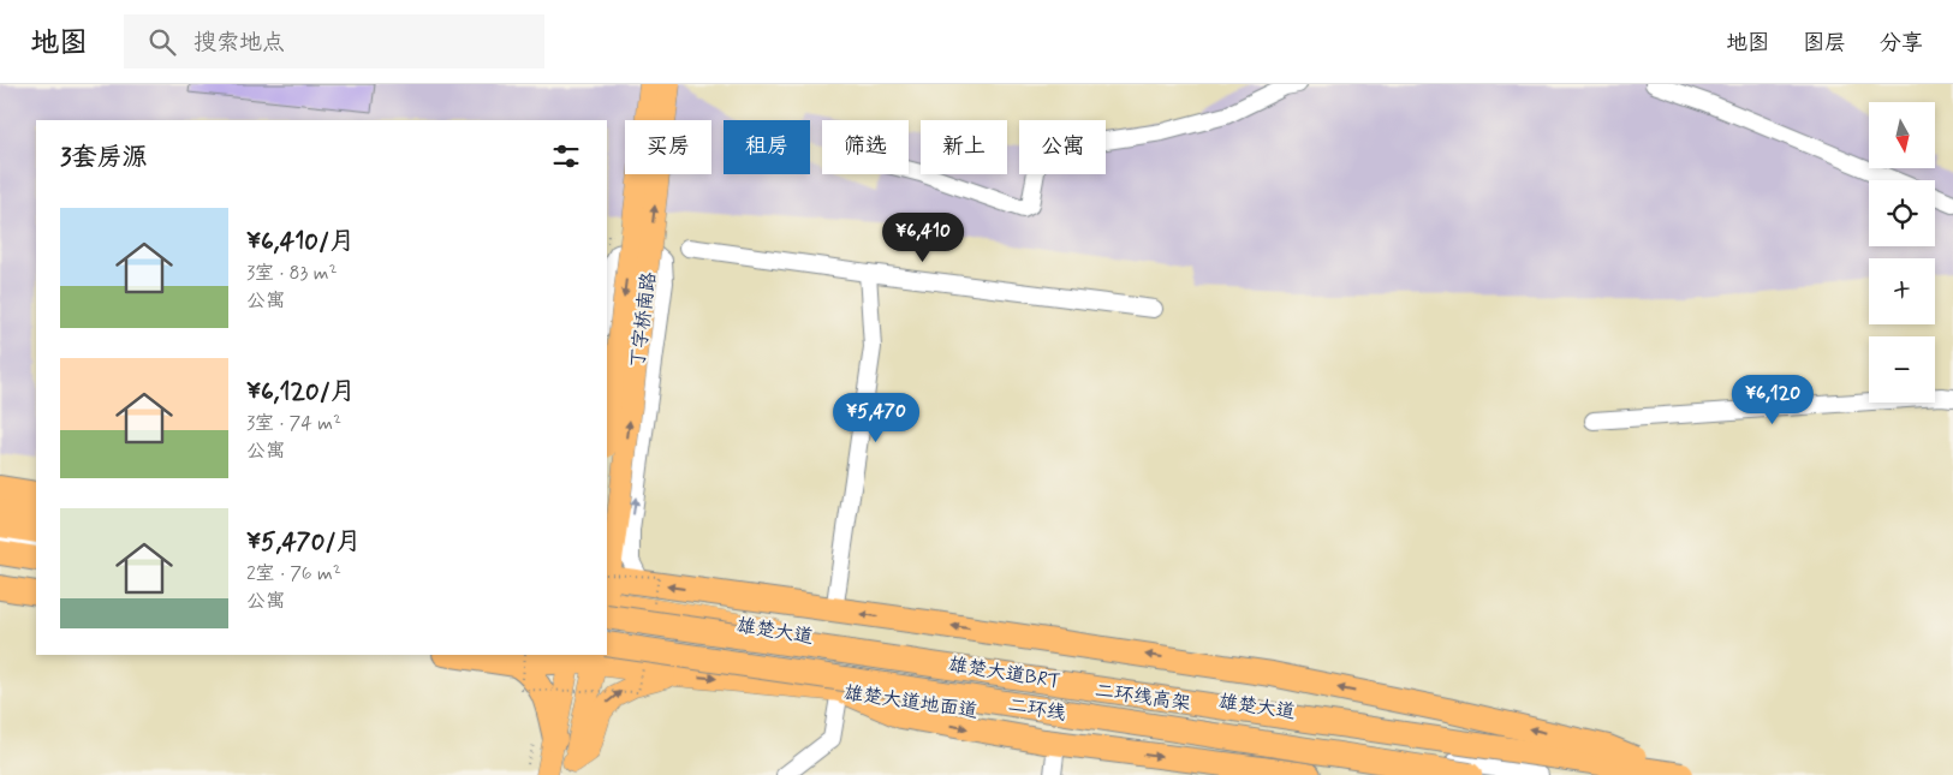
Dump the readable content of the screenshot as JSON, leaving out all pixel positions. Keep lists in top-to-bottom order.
{
  "streets": {
    "highway": ["二环线高架", "二环线"],
    "main road": ["丁字桥南路", "雄楚大道", "雄楚大道地面道"],
    "street": ["雄楚大道BRT"]
  },
  "crossings": [
    ["雄楚大道", "二环线高架"]
  ],
  "north": "bottom",
  "page": {
    "header": "地图",
    "search": "搜索地点",
    "nav": ["地图", "图层", "分享"],
    "map_buttons": ["+", "−"],
    "chip": [
      "买房",
      "租房",
      "筛选",
      "新上",
      "公寓"
    ],
    "heading": "3套房源",
    "list": [
      {
        "name": "¥6,410/月",
        "note": "3室 · 83 m² · 公寓"
      },
      {
        "name": "¥6,120/月",
        "note": "3室 · 74 m² · 公寓"
      },
      {
        "name": "¥5,470/月",
        "note": "2室 · 76 m² · 公寓"
      }
    ],
    "price": ["¥6,410", "¥6,120", "¥5,470"]
  }
}
